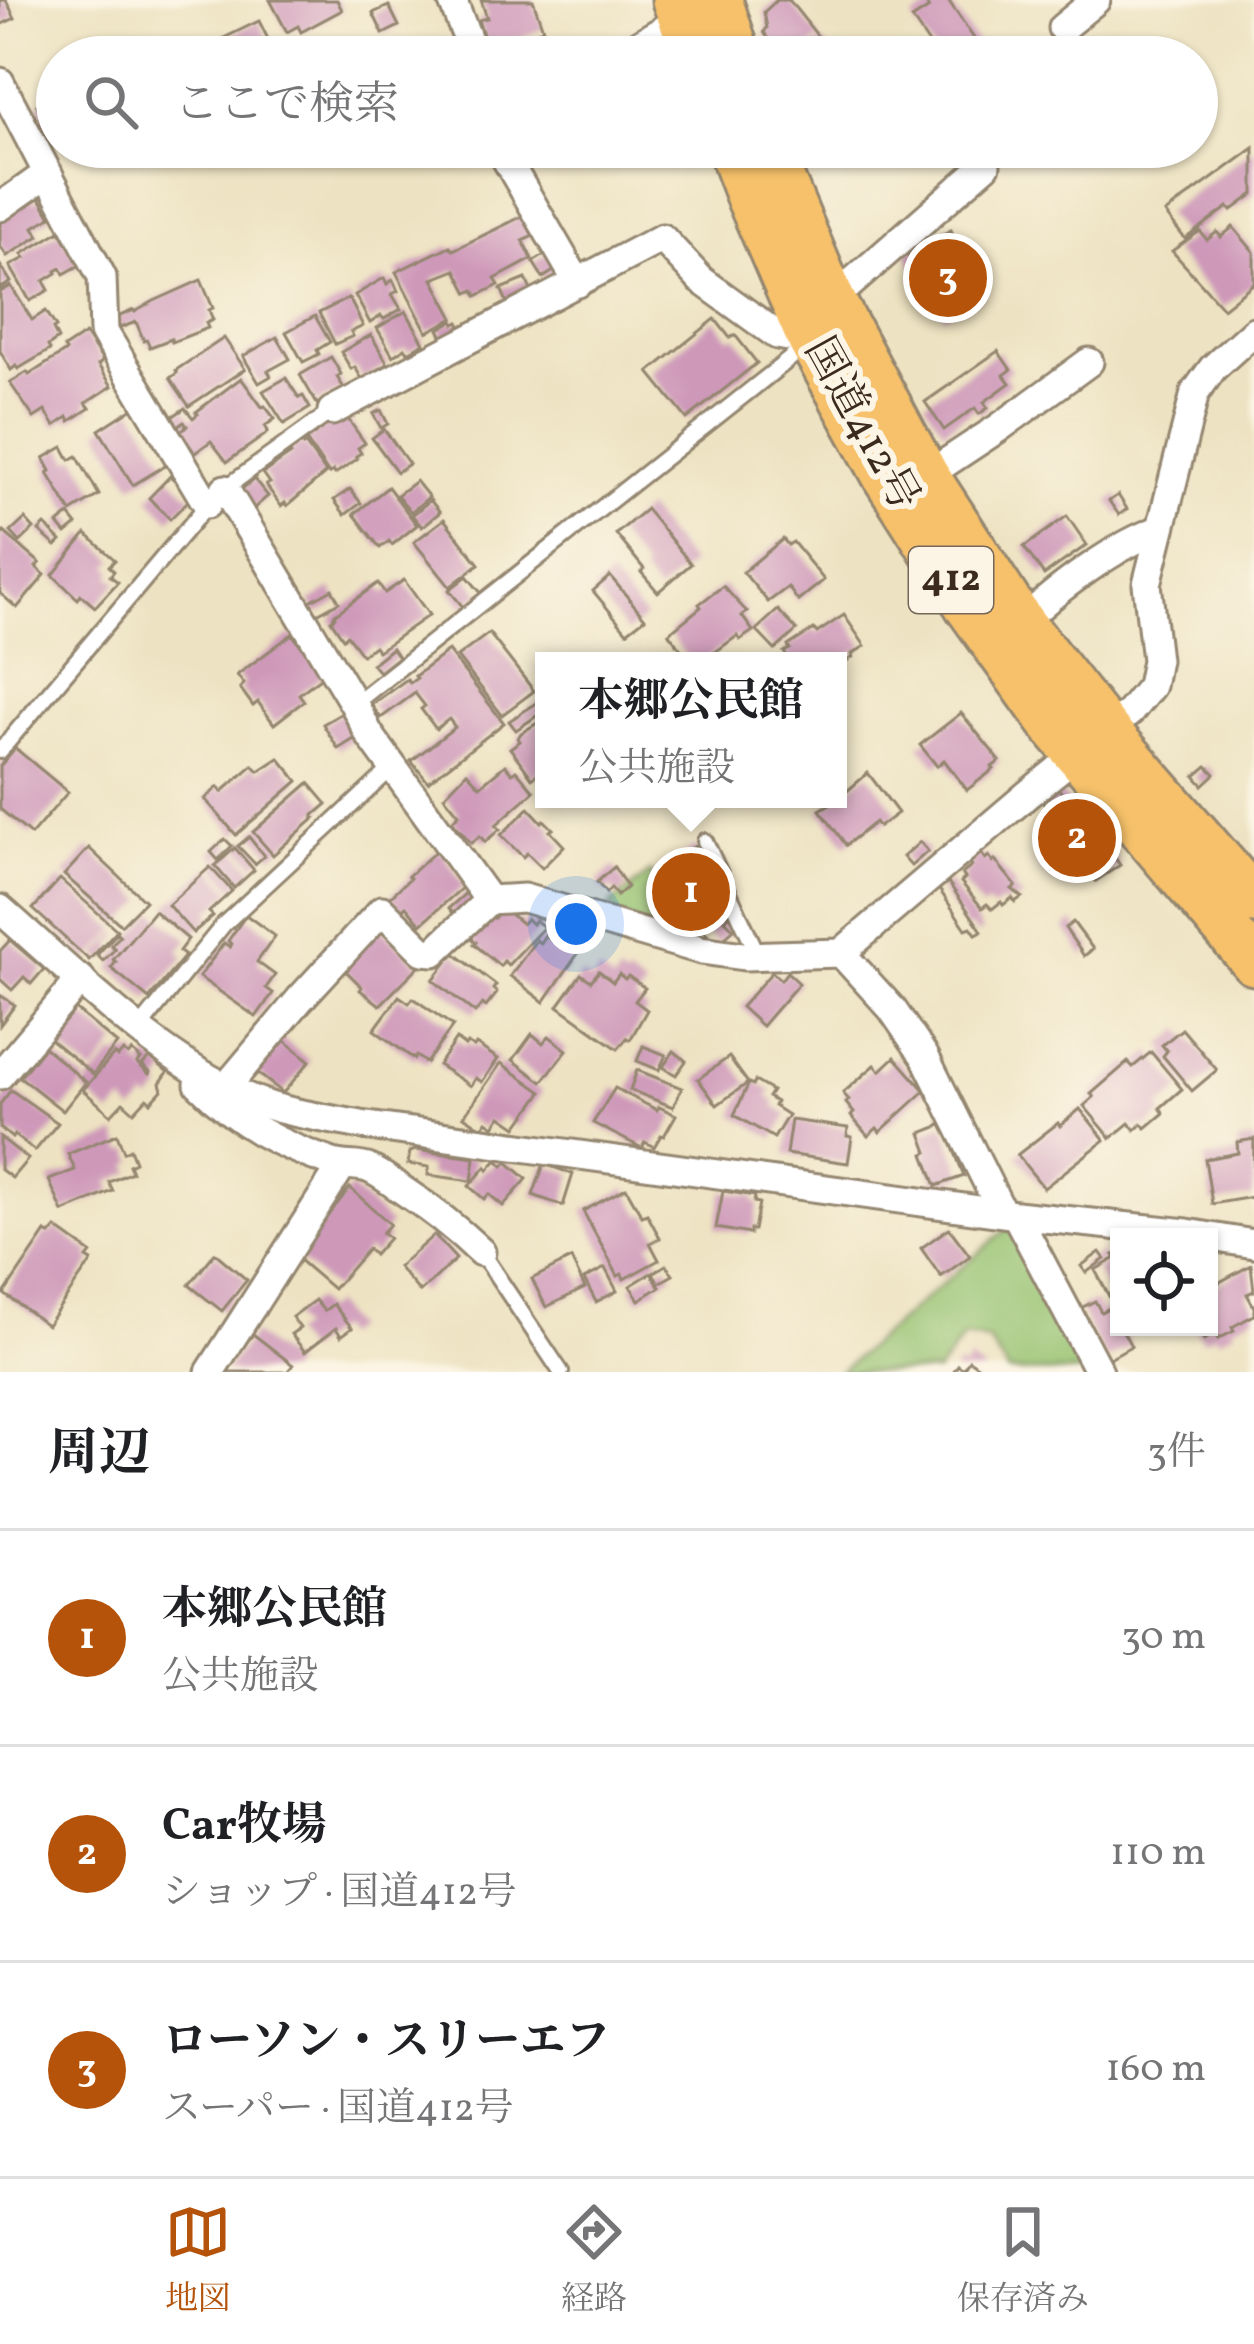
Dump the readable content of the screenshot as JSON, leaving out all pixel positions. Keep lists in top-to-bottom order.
{
  "streets": {
    "highway": ["国道412号", "412"]
  },
  "page": {
    "search": "ここで検索",
    "pins": ["3", "2", "1"],
    "popup": ["本郷公民館", "公共施設"],
    "heading": ["周辺", "3件"],
    "list": [
      {
        "mark": "1",
        "name": "本郷公民館",
        "note": "公共施設",
        "value": "30 m"
      },
      {
        "mark": "2",
        "name": "Car牧場",
        "note": "ショップ · 国道412号",
        "value": "110 m"
      },
      {
        "mark": "3",
        "name": "ローソン・スリーエフ",
        "note": "スーパー · 国道412号",
        "value": "160 m"
      }
    ],
    "nav": ["地図", "経路", "保存済み"]
  }
}
